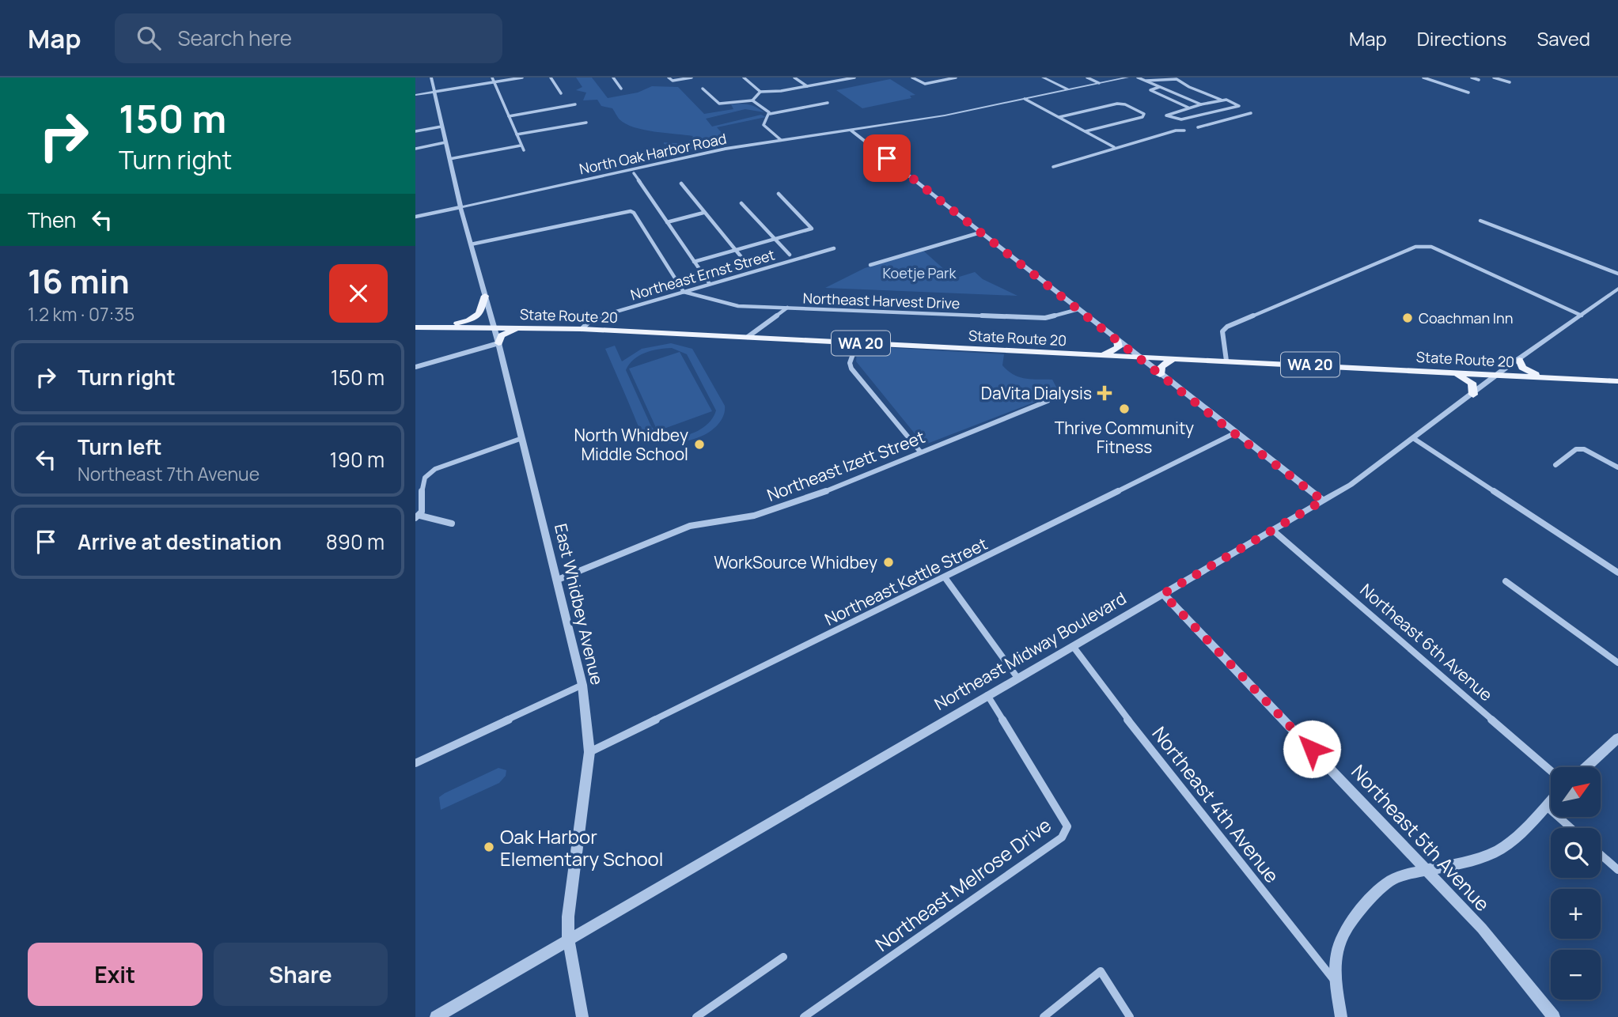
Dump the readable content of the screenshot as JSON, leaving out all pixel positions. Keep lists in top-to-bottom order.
{
  "streets": {
    "main road": ["State Route 20", "WA 20"],
    "street": [
      "North Oak Harbor Road",
      "Northeast Ernst Street",
      "Northeast Harvest Drive",
      "Northeast Izett Street",
      "Northeast Kettle Street",
      "East Whidbey Avenue",
      "Northeast 6th Avenue",
      "Northeast Midway Boulevard",
      "Northeast 4th Avenue",
      "Northeast 5th Avenue",
      "Northeast Melrose Drive"
    ]
  },
  "crossings": [
    ["North Oak Harbor Road", "East Whidbey Avenue"],
    ["Northeast Ernst Street", "Northeast Harvest Drive"],
    ["Northeast Ernst Street", "State Route 20"],
    ["State Route 20", "East Whidbey Avenue"],
    ["State Route 20", "Northeast Midway Boulevard"],
    ["Northeast Izett Street", "East Whidbey Avenue"],
    ["Northeast Kettle Street", "East Whidbey Avenue"],
    ["East Whidbey Avenue", "Northeast Midway Boulevard"],
    ["Northeast 6th Avenue", "Northeast Midway Boulevard"],
    ["Northeast Midway Boulevard", "Northeast 4th Avenue"],
    ["Northeast Midway Boulevard", "Northeast 5th Avenue"],
    ["Northeast Midway Boulevard", "Northeast Melrose Drive"]
  ],
  "parks": ["Koetje Park"],
  "places": {
    "other": [
      "Coachman Inn",
      "Thrive Community Fitness",
      "North Whidbey Middle School",
      "WorkSource Whidbey",
      "Oak Harbor Elementary School"
    ],
    "health": ["DaVita Dialysis"]
  },
  "north": "top right",
  "page": {
    "header": "Map",
    "search": "Search here",
    "nav": ["Map", "Directions", "Saved"],
    "turn": ["150 m", "Turn right"],
    "then": "Then",
    "heading": ["16 min", "1.2 km · 07:35"],
    "list": [
      {
        "name": "Turn right",
        "value": "150 m"
      },
      {
        "name": "Turn left",
        "note": "Northeast 7th Avenue",
        "value": "190 m"
      },
      {
        "name": "Arrive at destination",
        "value": "890 m"
      }
    ],
    "map_buttons": ["+", "−"],
    "buttons": ["Exit", "Share"]
  }
}
